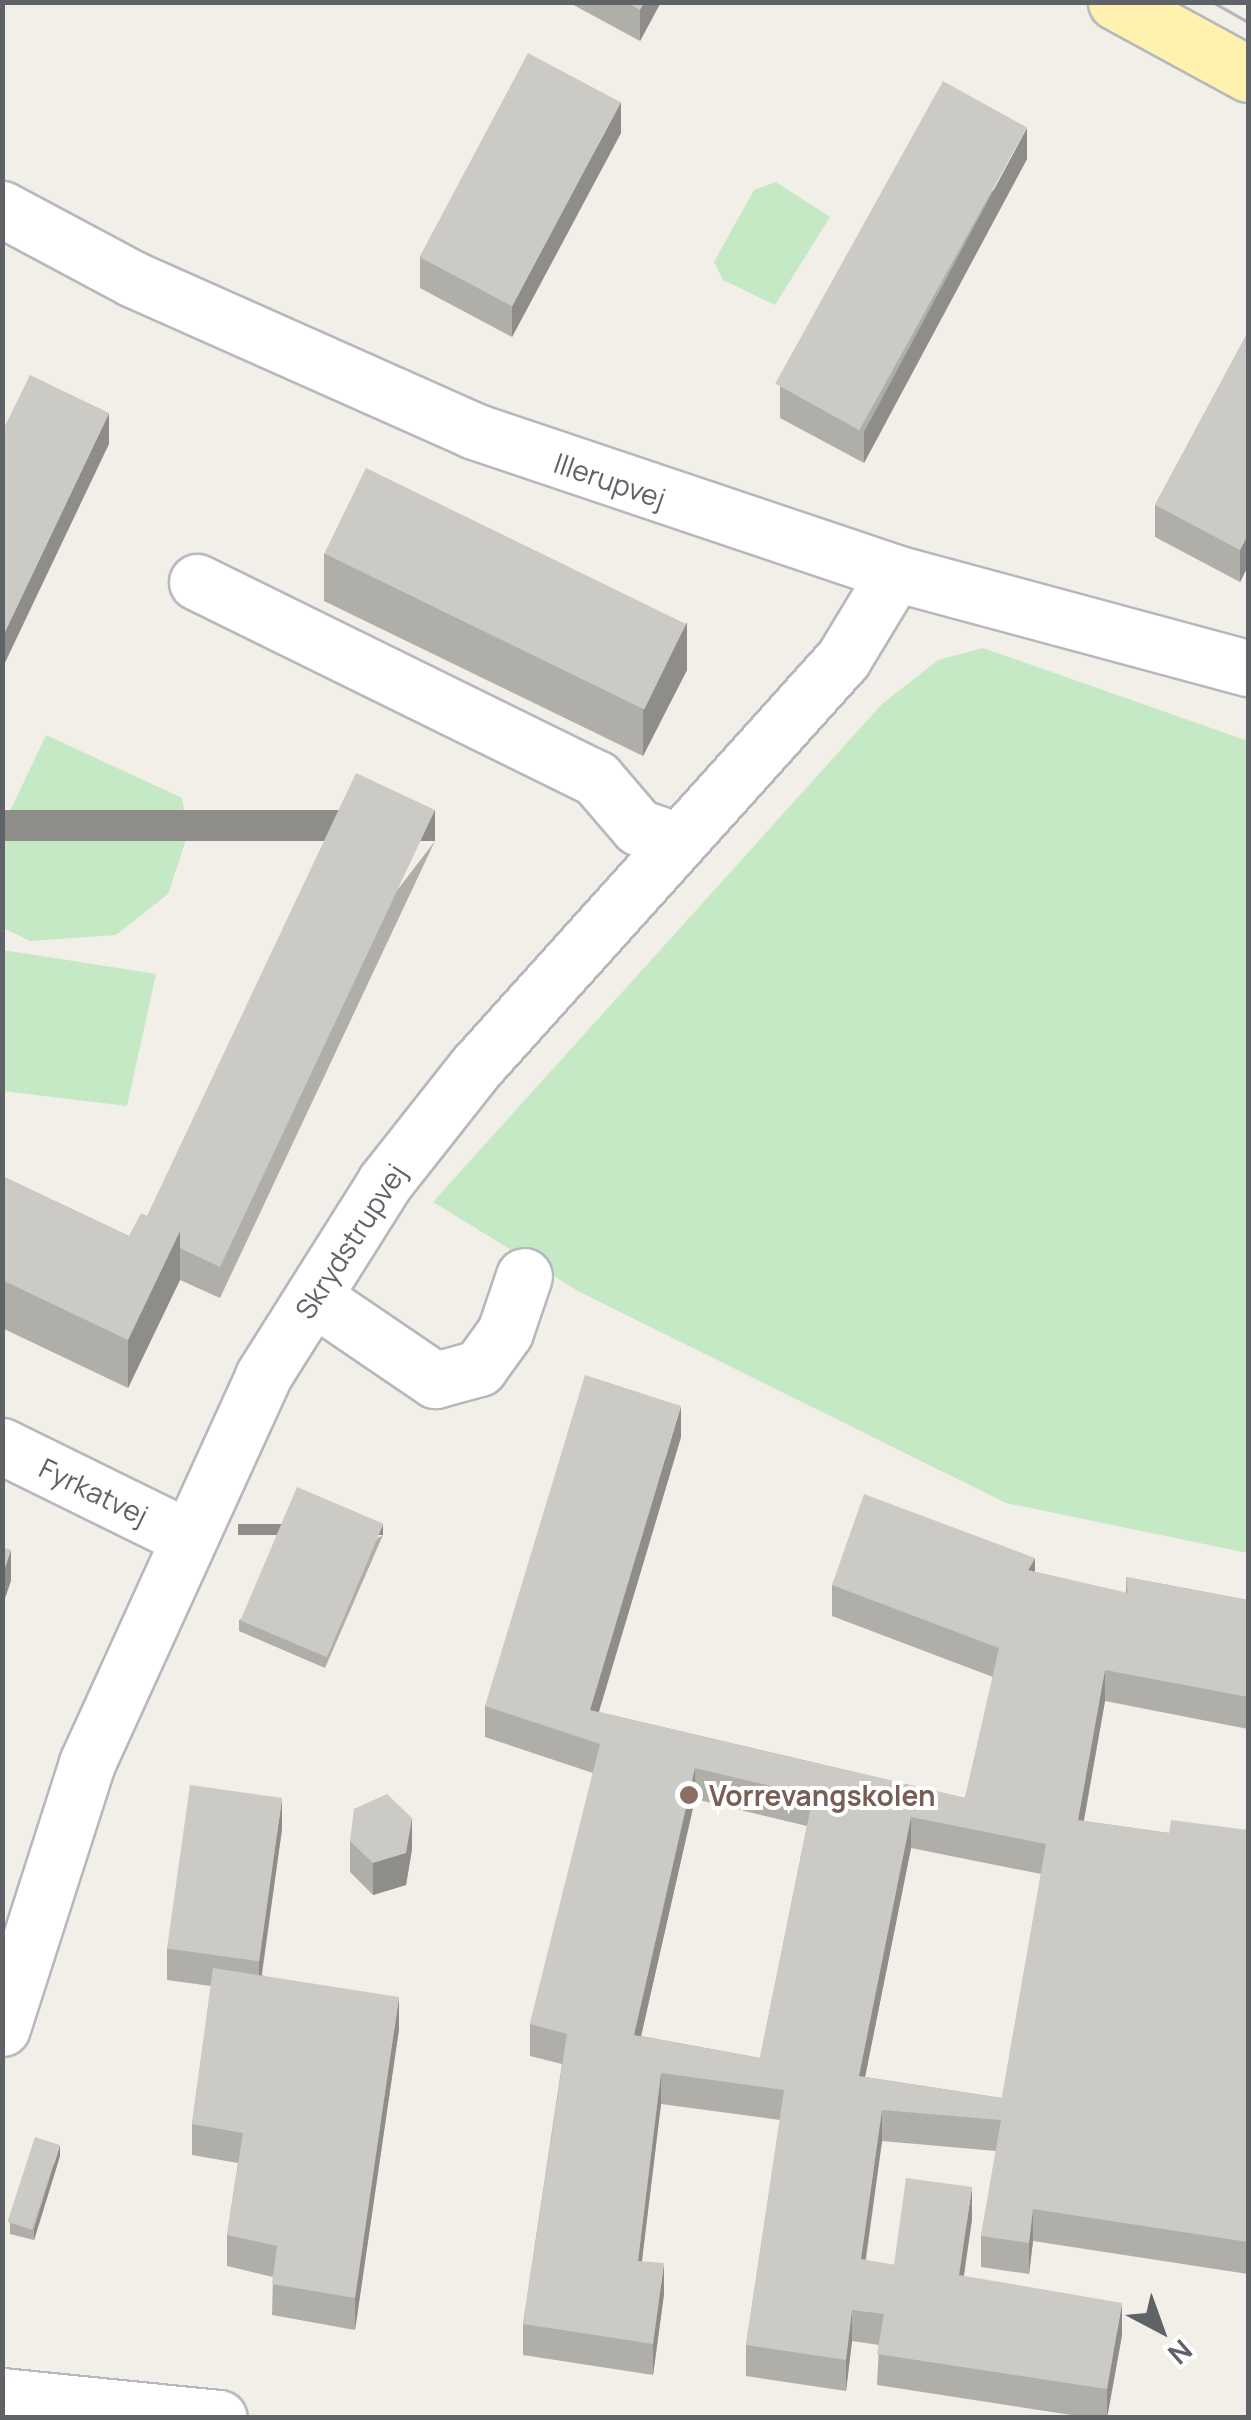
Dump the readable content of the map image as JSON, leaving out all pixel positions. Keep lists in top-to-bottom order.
{
  "streets": {
    "street": ["Illerupvej", "Skrydstrupvej", "Fyrkatvej"]
  },
  "crossings": [
    ["Illerupvej", "Skrydstrupvej"],
    ["Skrydstrupvej", "Fyrkatvej"]
  ],
  "places": ["Vorrevangskolen"],
  "north": "bottom right"
}
